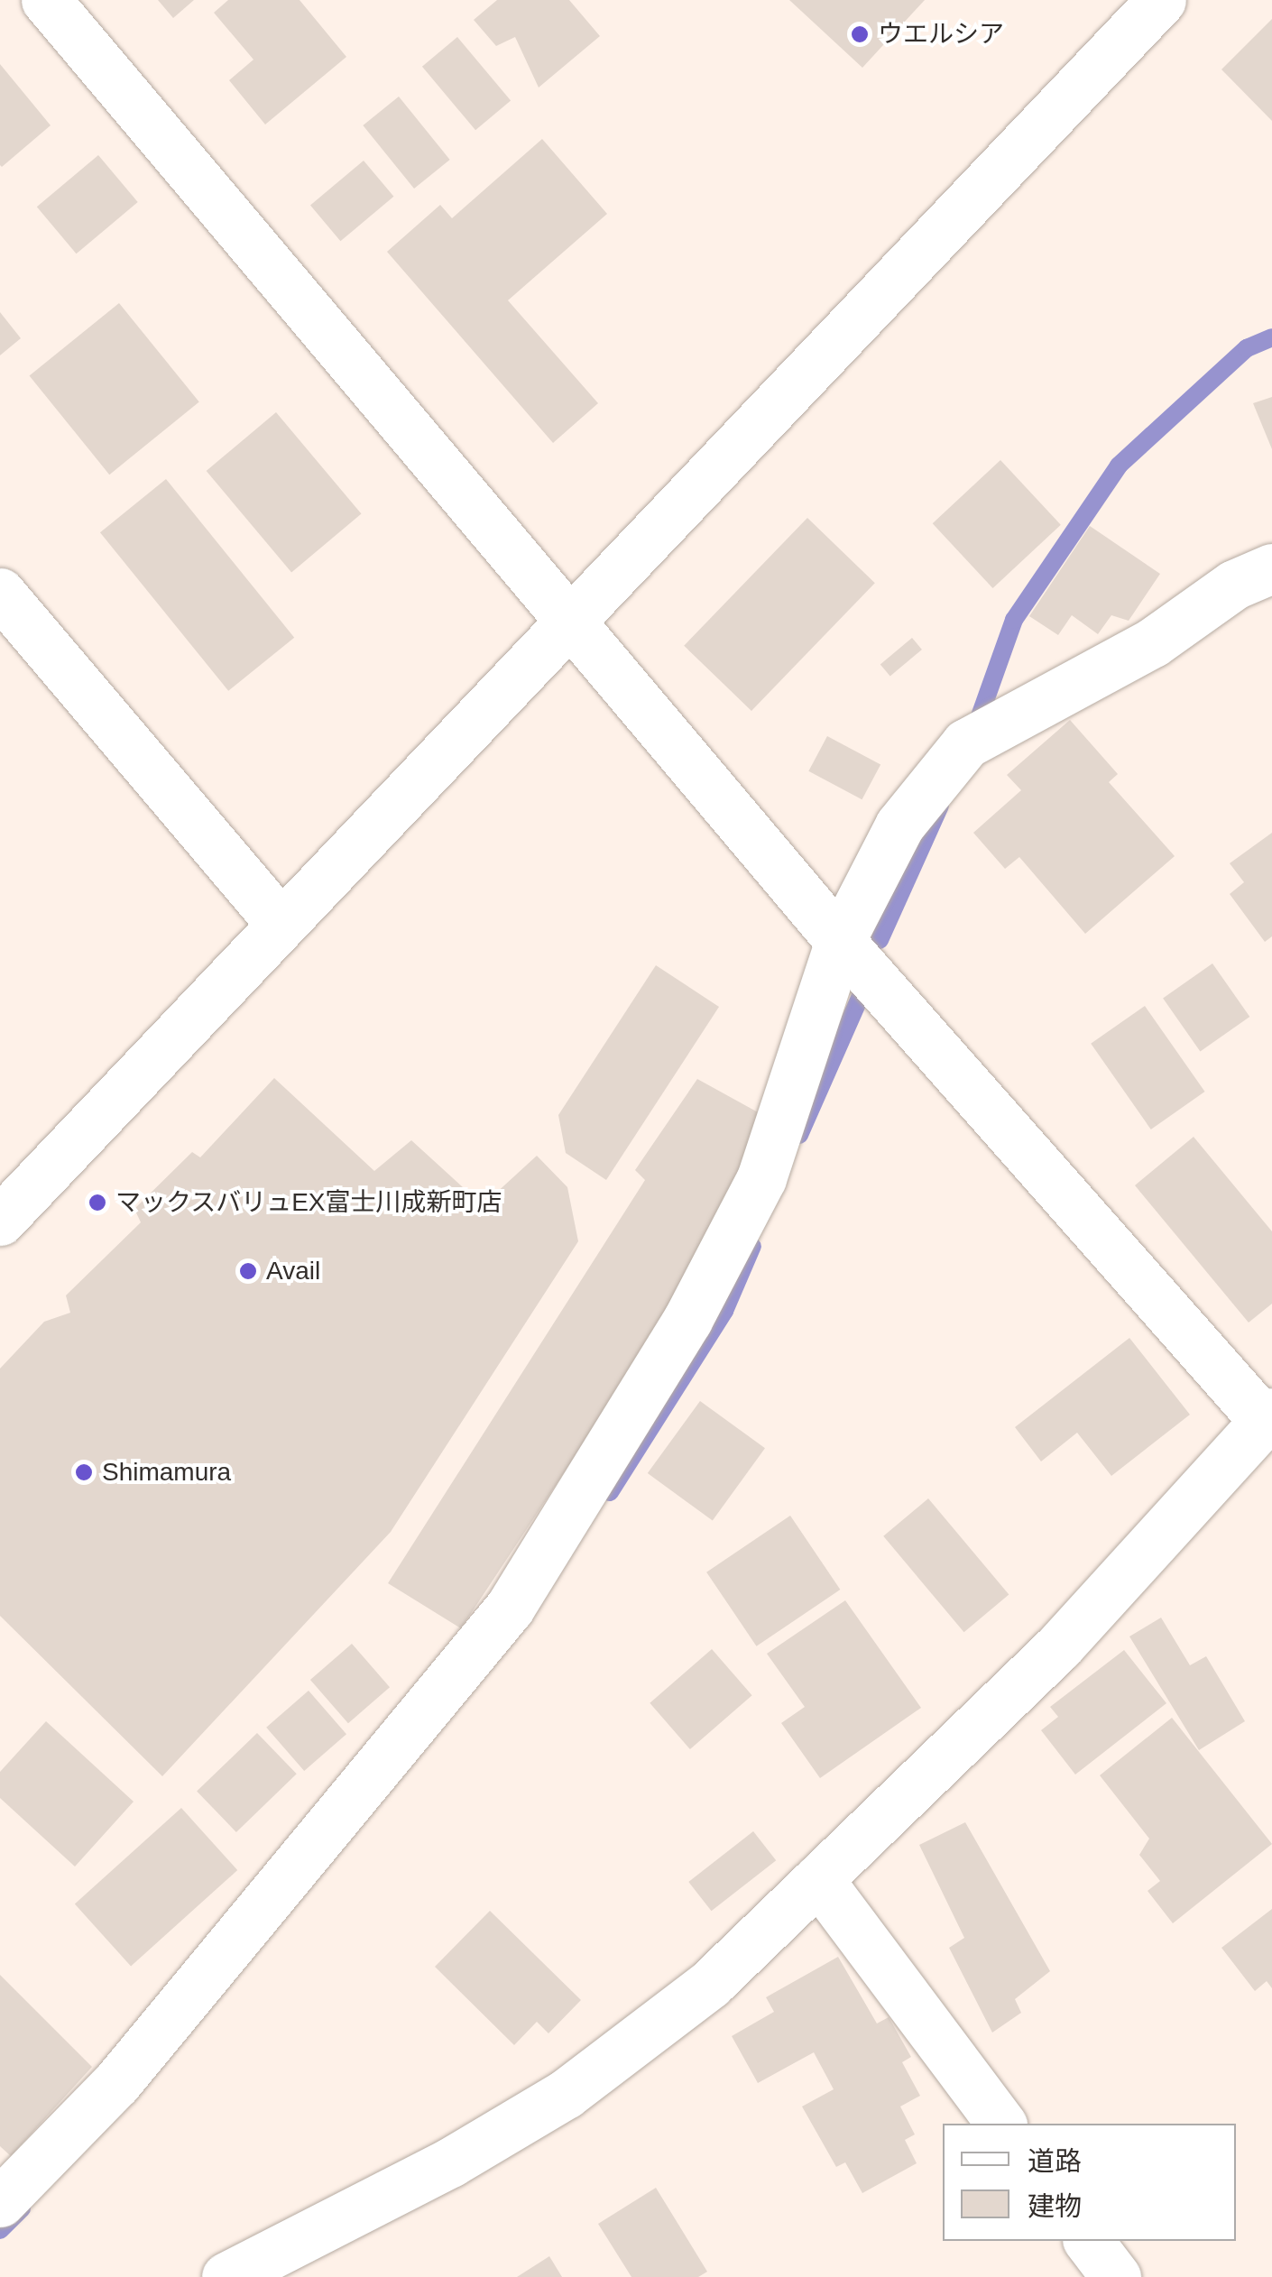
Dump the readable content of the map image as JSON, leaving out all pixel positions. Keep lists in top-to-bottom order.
{
  "places": [
    "ウエルシア",
    "マックスバリュEX富士川成新町店",
    "Avail",
    "Shimamura"
  ],
  "legend": ["道路", "建物"]
}
